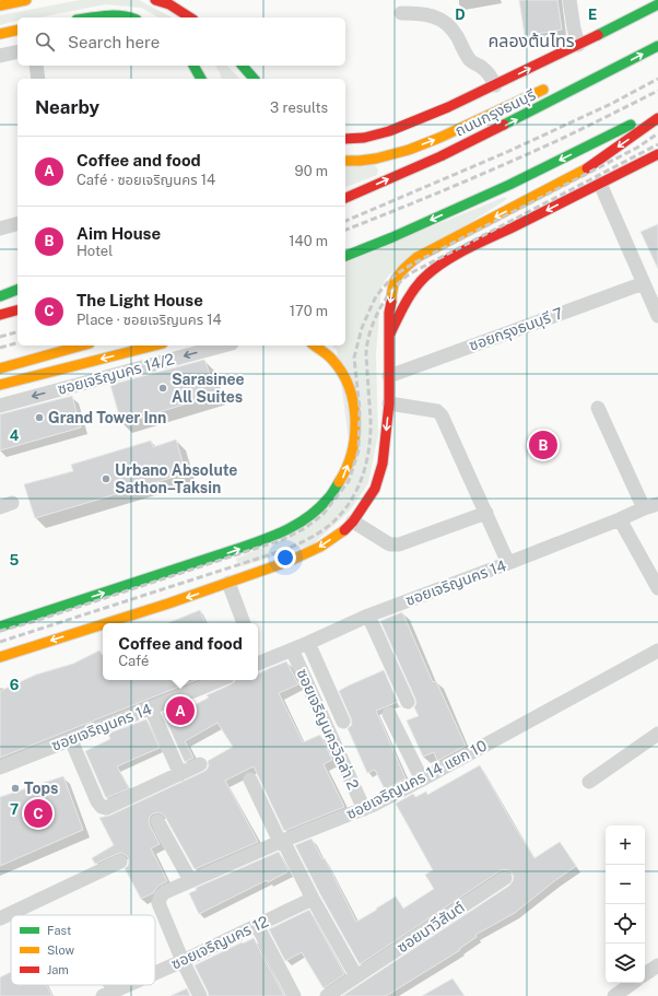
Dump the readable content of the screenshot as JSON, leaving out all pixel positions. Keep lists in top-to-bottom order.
{
  "streets": {
    "main road": ["ถนนกรุงธนบุรี"],
    "street": [
      "ซอยกรุงธนบุรี 7",
      "ซอยเจริญนคร 14/2",
      "ซอยเจริญนคร 14",
      "ซอยเจริญนครวิลล่า 2",
      "ซอยเจริญนคร 14 แยก 10",
      "ซอยนาวีสันต์",
      "ซอยเจริญนคร 12"
    ]
  },
  "crossings": [
    ["ซอยเจริญนคร 14", "ซอยเจริญนครวิลล่า 2"],
    ["ซอยเจริญนครวิลล่า 2", "ซอยเจริญนคร 14 แยก 10"],
    ["ซอยเจริญนคร 14 แยก 10", "ซอยเจริญนคร 12"]
  ],
  "one_way": ["ซอยเจริญนคร 14/2"],
  "districts": ["คลองต้นไทร"],
  "places": [
    "Sarasinee All Suites",
    "Grand Tower Inn",
    "Urbano Absolute Sathon–Taksin",
    "Tops"
  ],
  "legend": ["Fast", "Slow", "Jam"],
  "page": {
    "search": "Search here",
    "heading": ["Nearby", "3 results"],
    "list": [
      {
        "mark": "A",
        "name": "Coffee and food",
        "note": "Café · ซอยเจริญนคร 14",
        "value": "90 m"
      },
      {
        "mark": "B",
        "name": "Aim House",
        "note": "Hotel",
        "value": "140 m"
      },
      {
        "mark": "C",
        "name": "The Light House",
        "note": "Place · ซอยเจริญนคร 14",
        "value": "170 m"
      }
    ],
    "pins": ["B", "A", "C"],
    "popup": ["Coffee and food", "Café"],
    "map_buttons": ["+", "−"]
  },
  "grid": {
    "columns": ["D", "E"],
    "rows": [
      "4",
      "5",
      "6",
      "7"
    ]
  }
}
